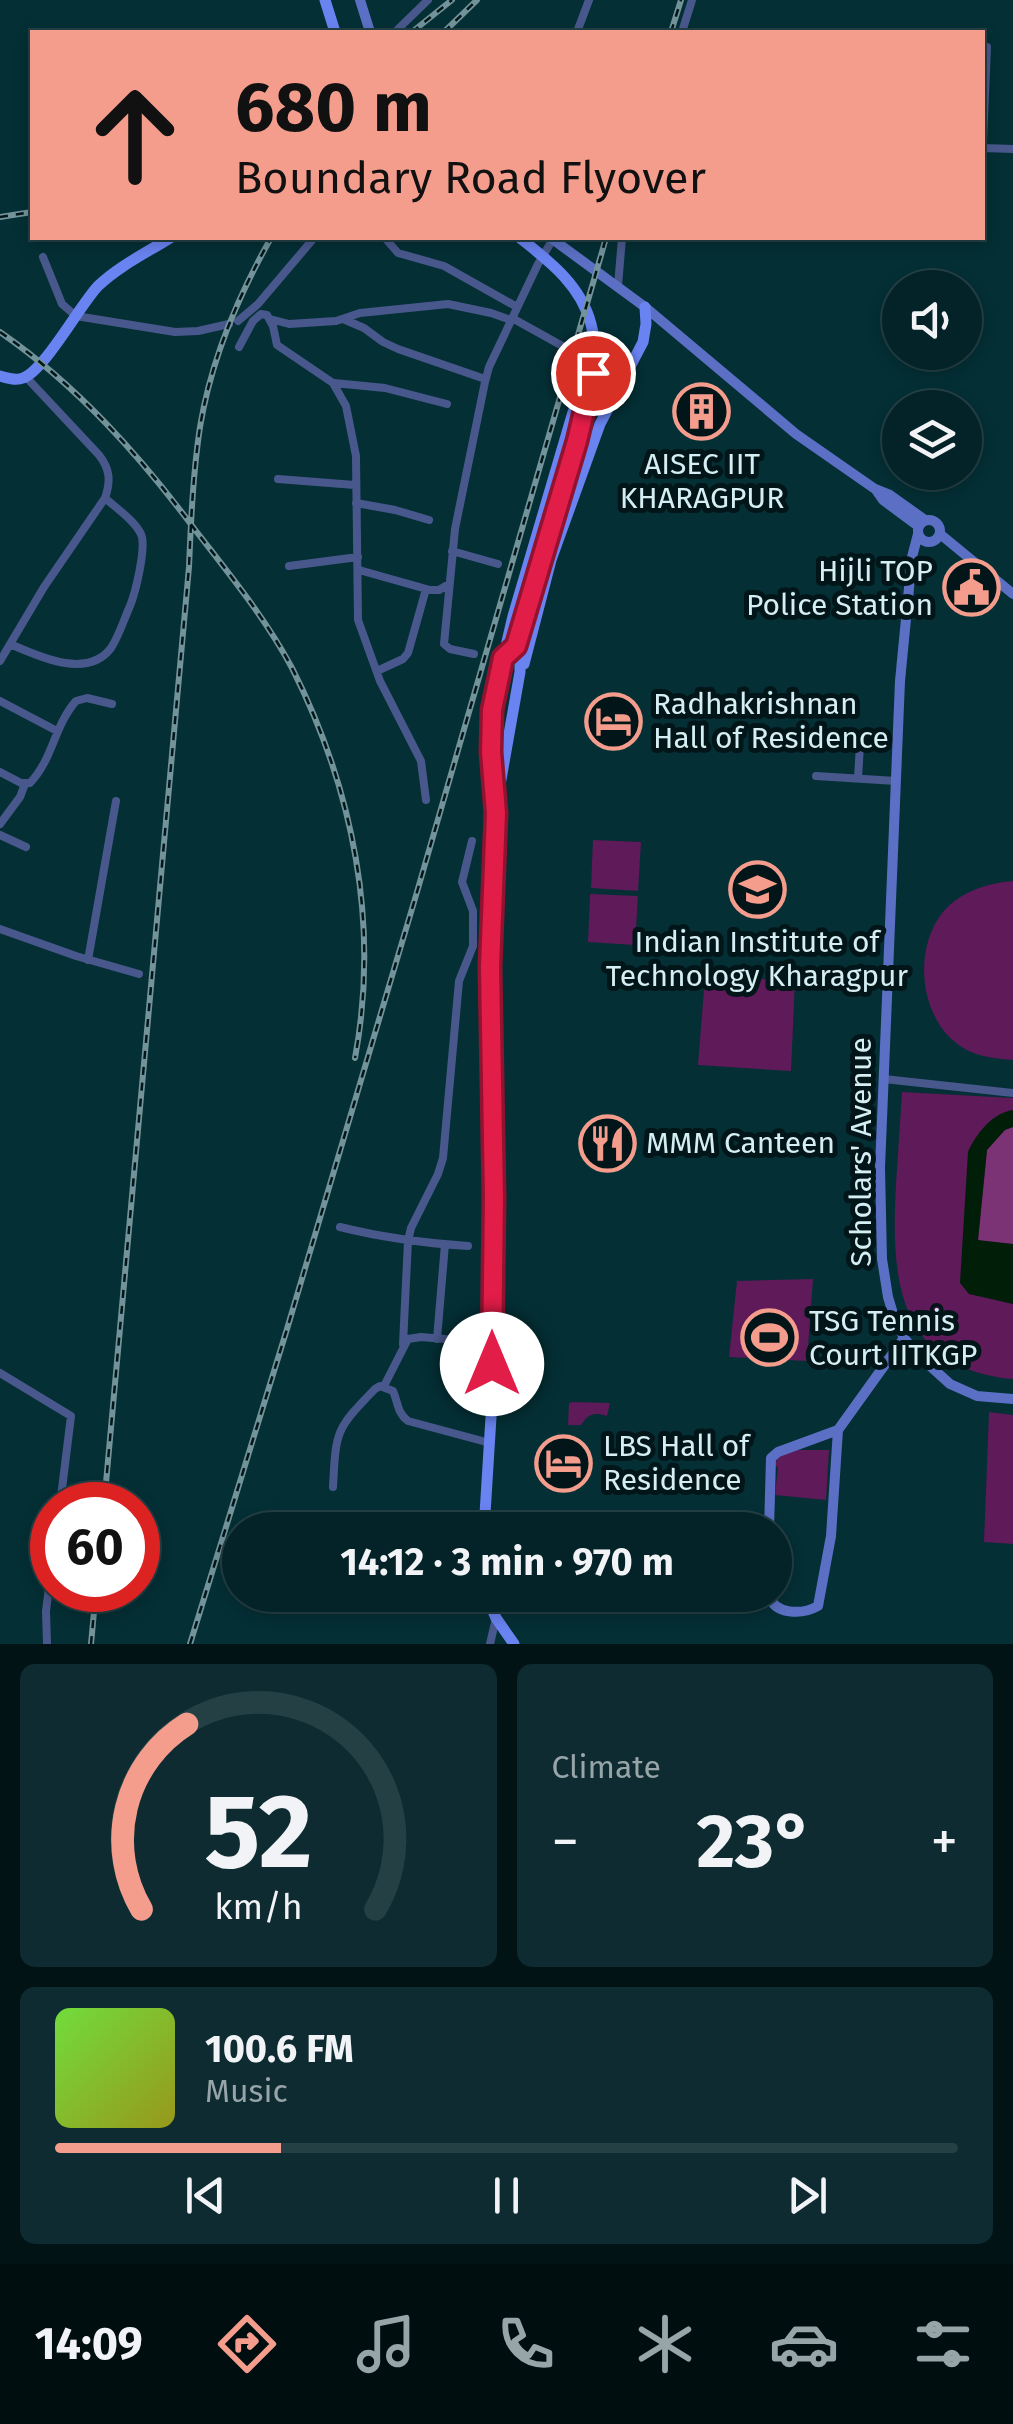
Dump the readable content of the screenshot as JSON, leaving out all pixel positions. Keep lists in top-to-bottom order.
{
  "streets": {
    "street": ["Scholars' Avenue"]
  },
  "places": {
    "building": ["AISEC IIT KHARAGPUR"],
    "public building": ["Hijli TOP Police Station"],
    "hotel": ["Radhakrishnan Hall of Residence", "LBS Hall of Residence"],
    "school or university": ["Indian Institute of Technology Kharagpur"],
    "restaurant": ["MMM Canteen"],
    "sports": ["TSG Tennis Court IITKGP"]
  },
  "page": {
    "turn": ["680 m", "Boundary Road Flyover"],
    "limit": "60",
    "trip": "14:12 · 3 min · 970 m",
    "tile": "Climate",
    "heat": ["−", "23°", "+"],
    "song": ["100.6 FM", "Music"],
    "tabs": "14:09",
    "gauge": ["52", "km/h"]
  }
}
